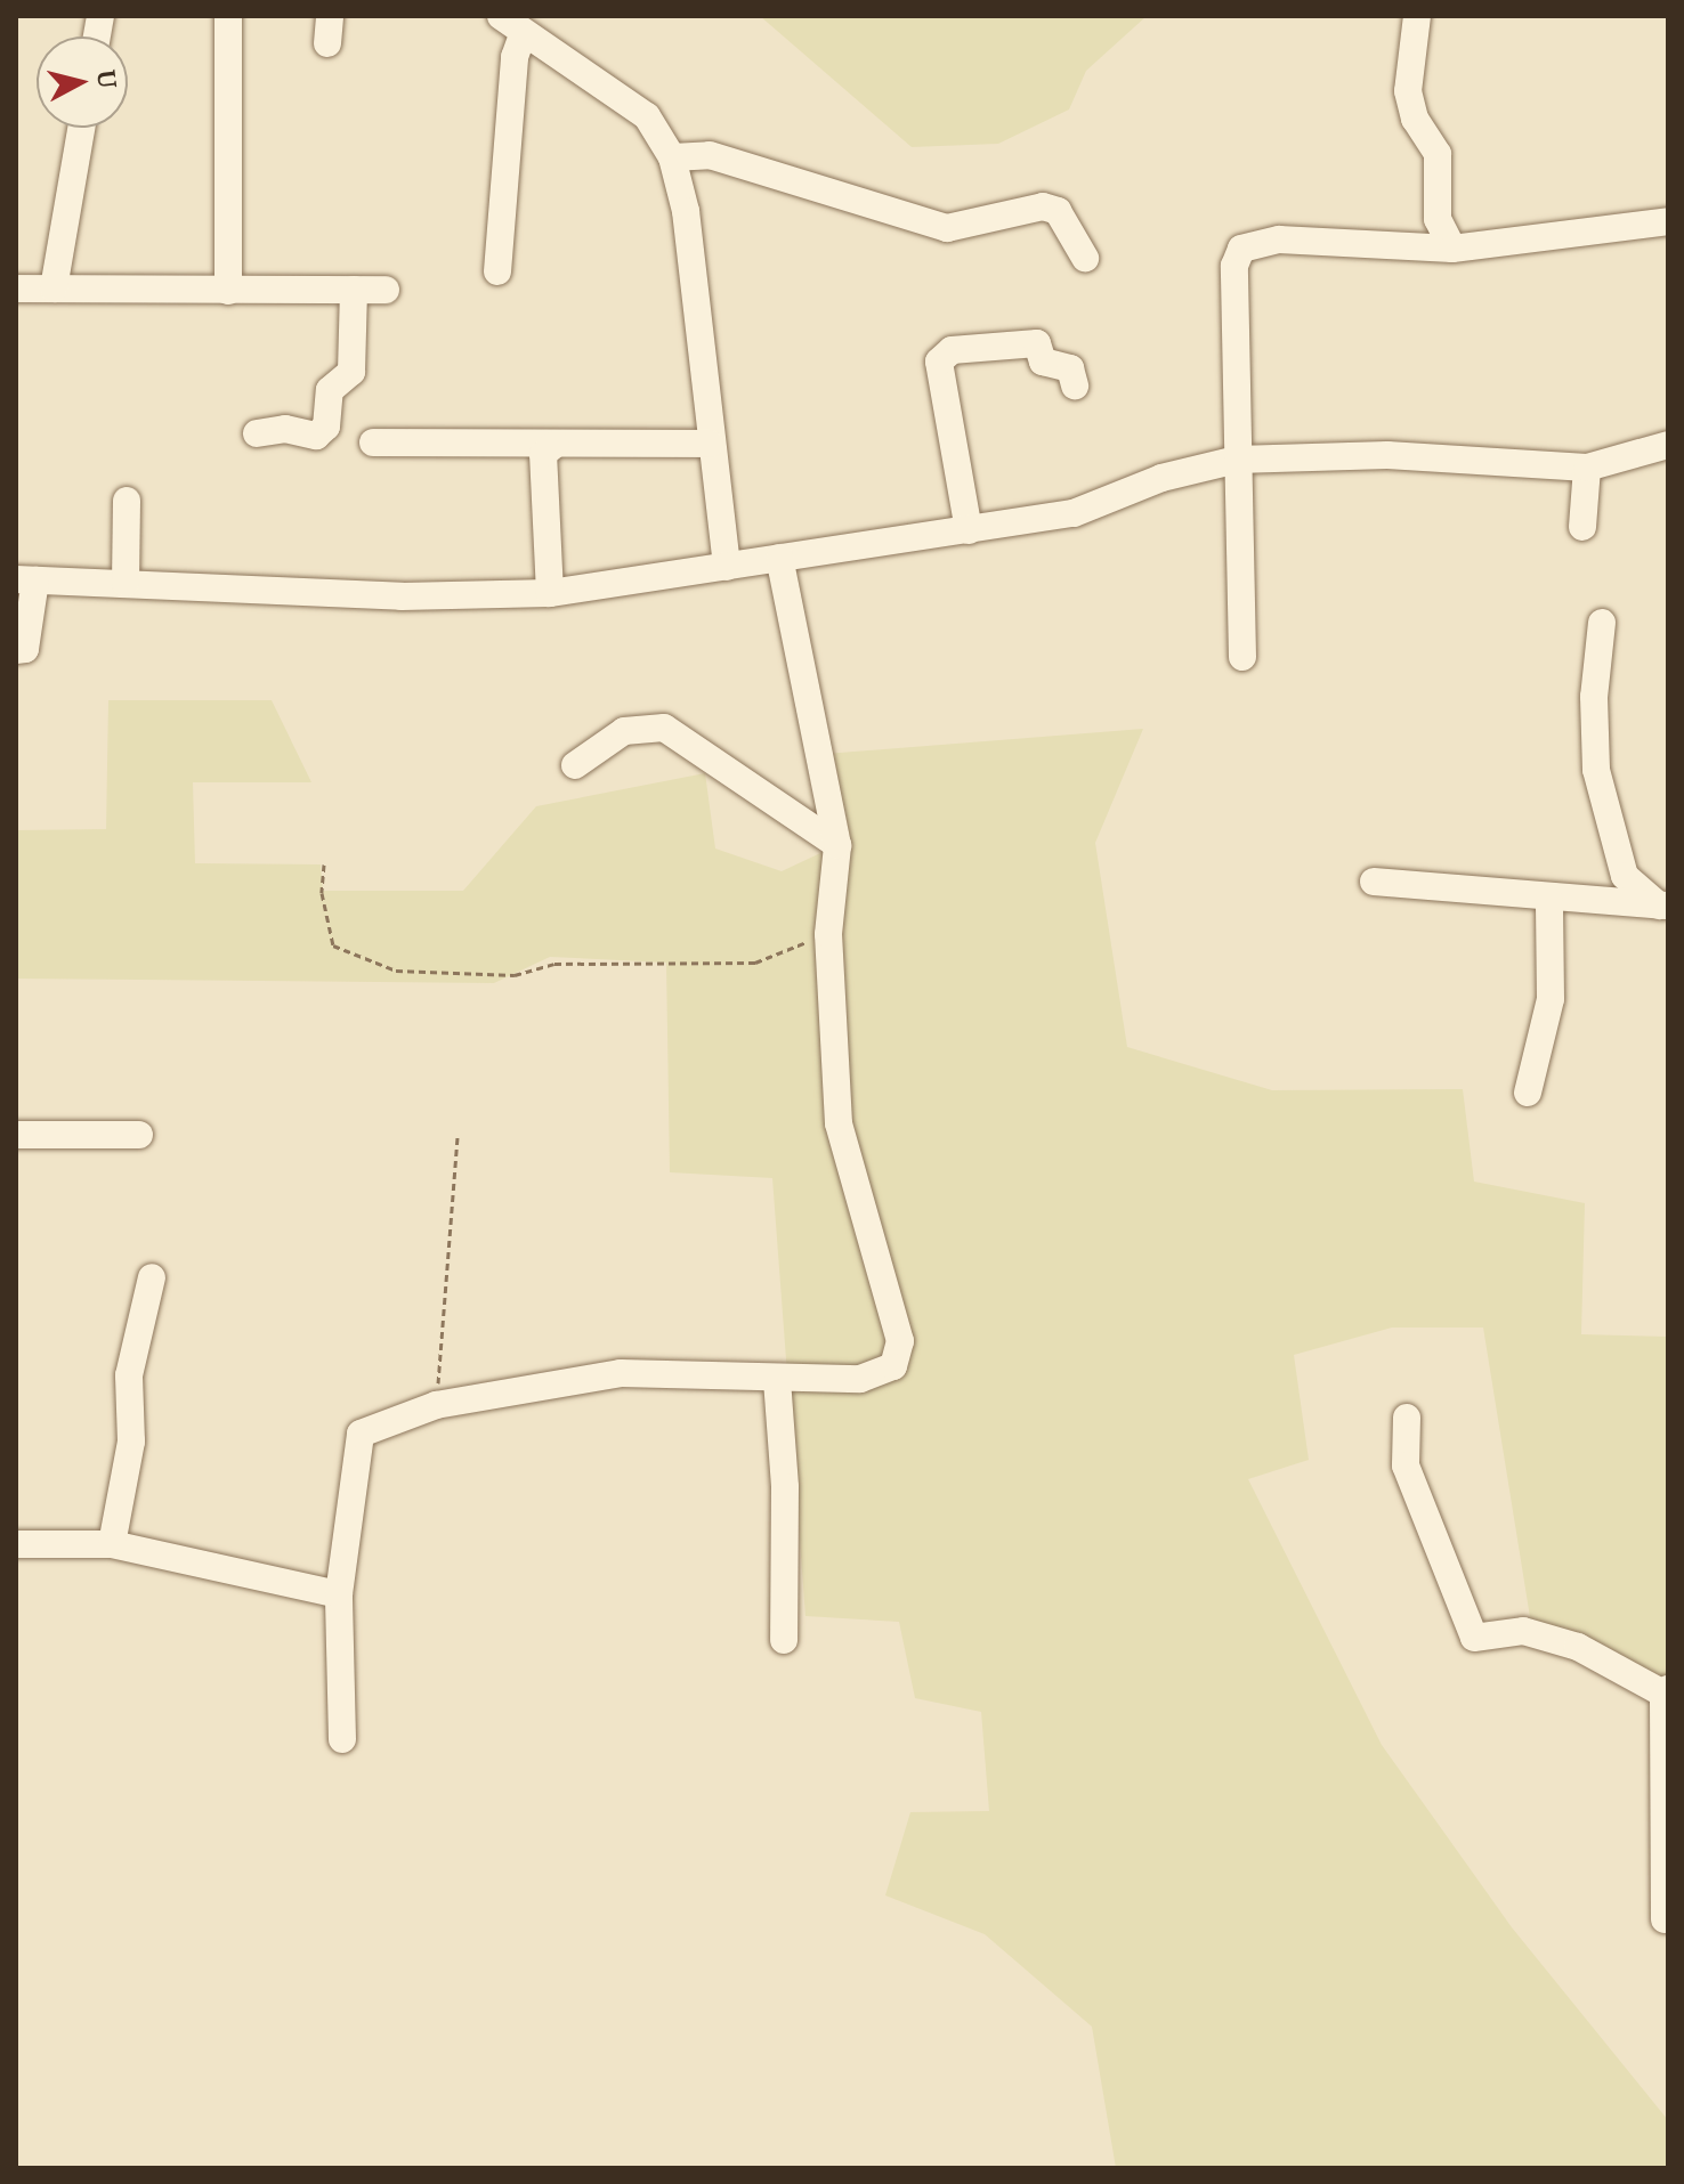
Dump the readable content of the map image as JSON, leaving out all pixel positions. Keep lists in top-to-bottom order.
{
  "north": "right"
}
